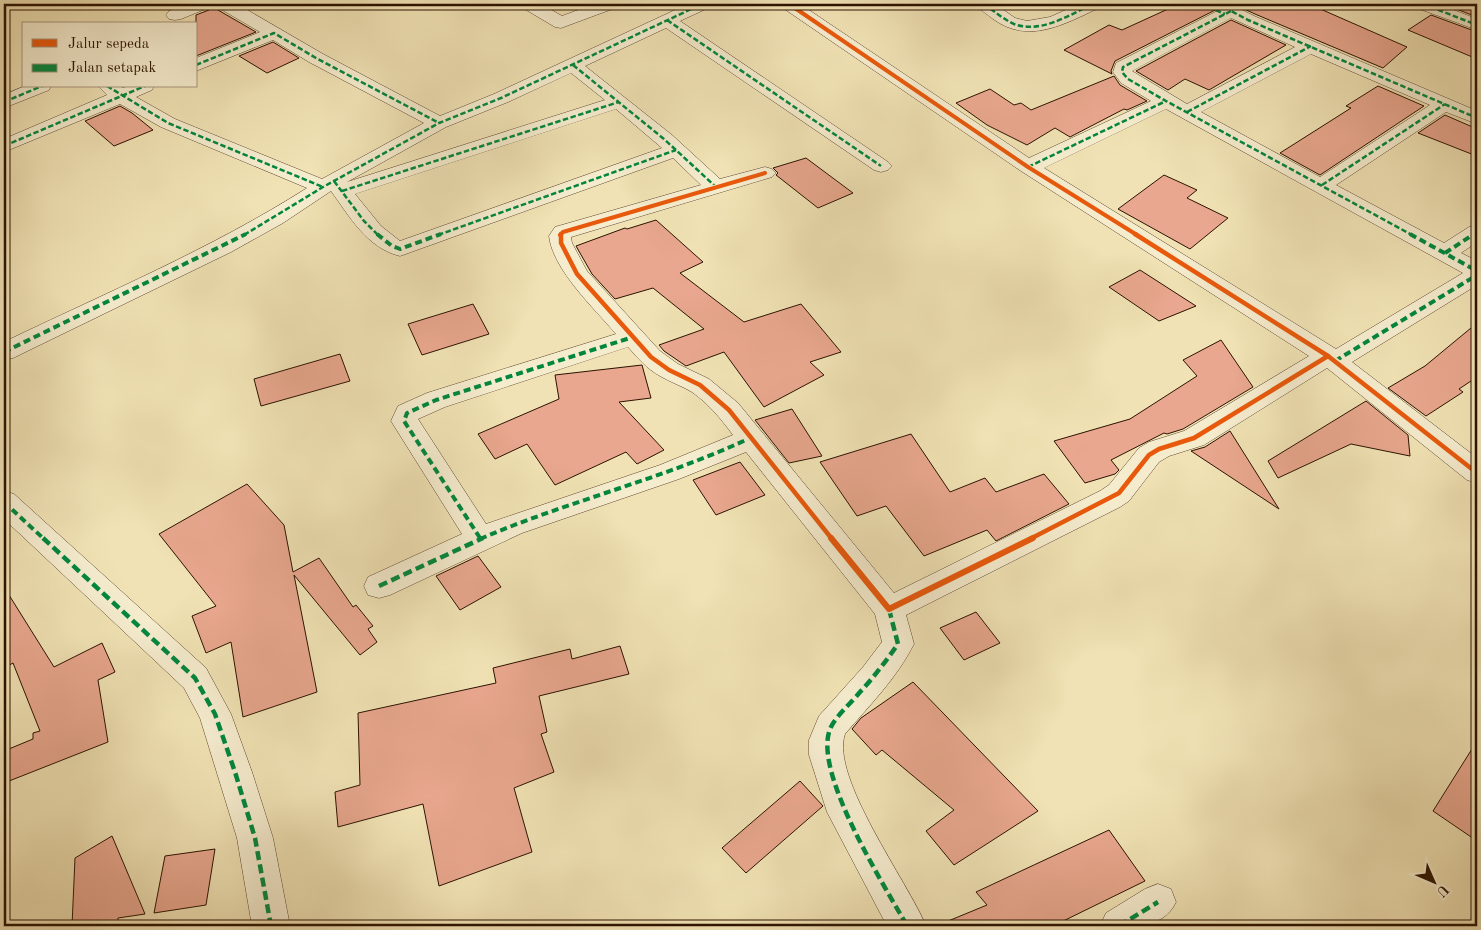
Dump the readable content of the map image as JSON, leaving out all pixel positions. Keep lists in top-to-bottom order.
{
  "legend": ["Jalur sepeda", "Jalan setapak"],
  "north": "bottom right"
}
